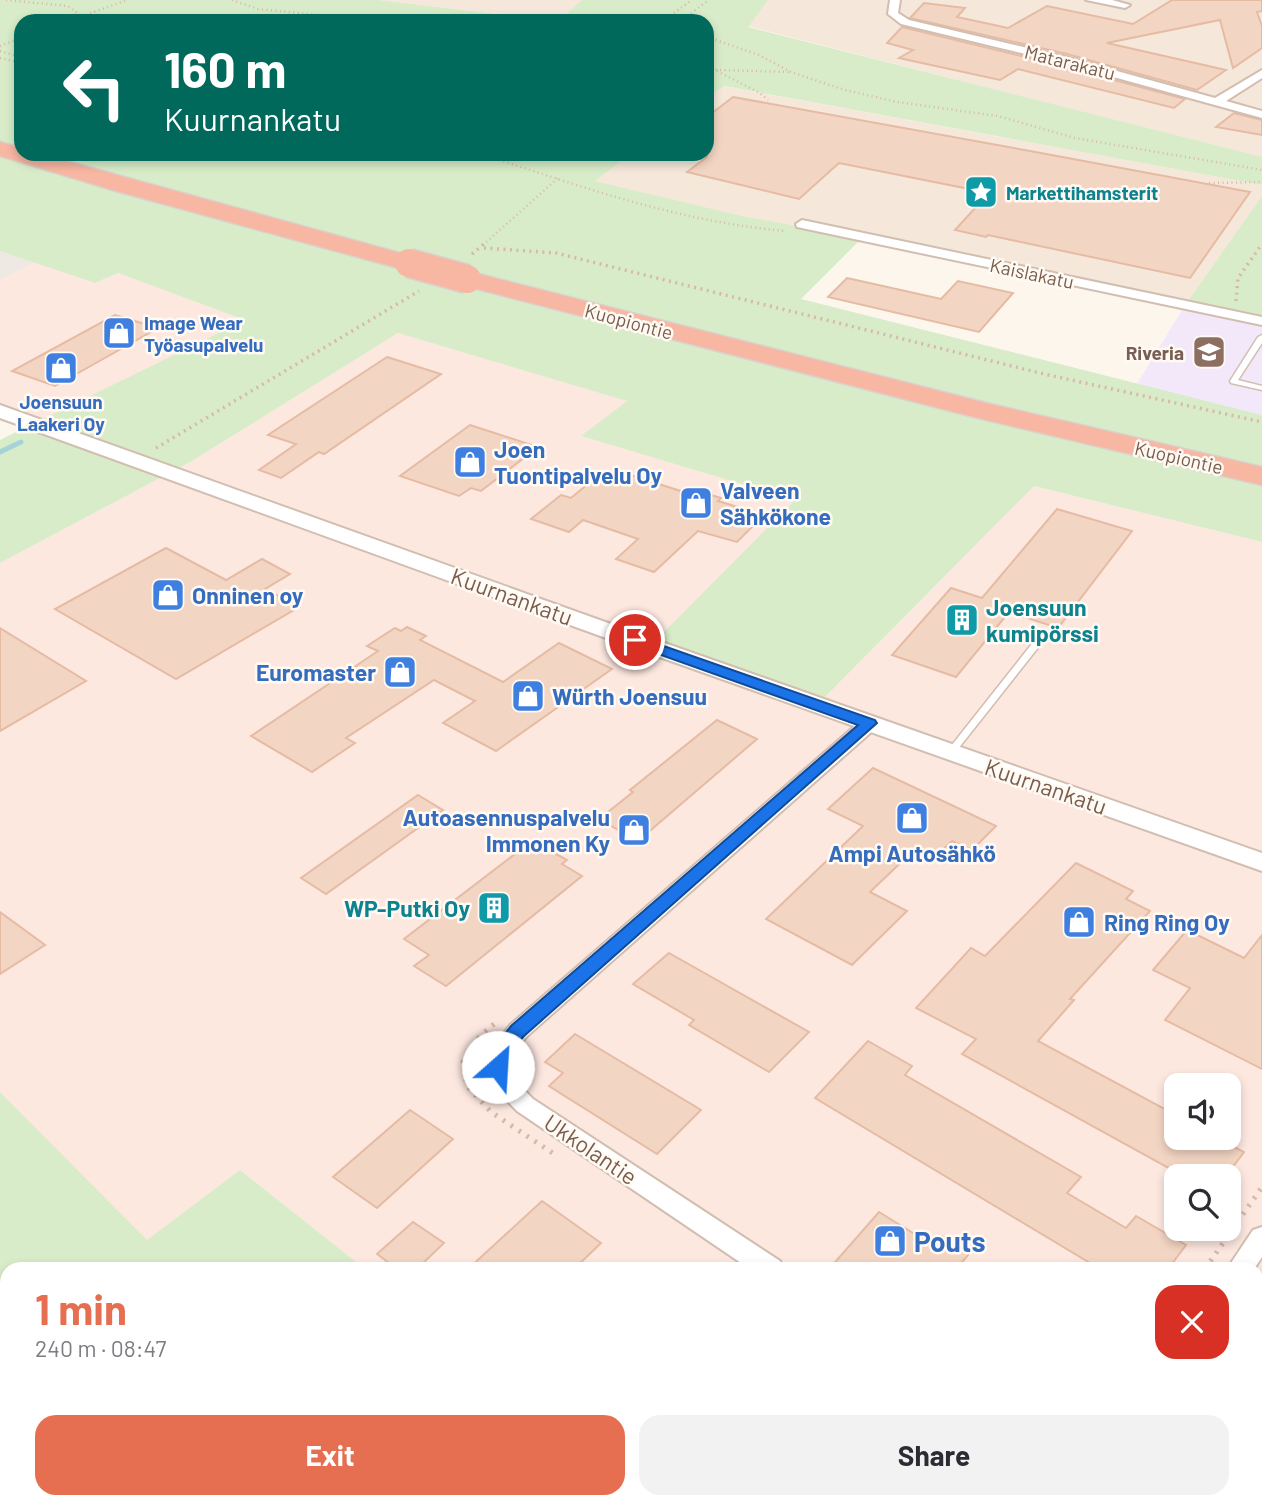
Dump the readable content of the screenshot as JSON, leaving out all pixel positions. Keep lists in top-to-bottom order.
{
  "streets": {
    "highway": ["Kuopiontie"],
    "street": [
      "Matarakatu",
      "Kaislakatu",
      "Kuurnankatu",
      "Ukkolantie"
    ]
  },
  "crossings": [
    ["Kuurnankatu", "Ukkolantie"]
  ],
  "places": {
    "place": ["Markettihamsterit"],
    "shop": [
      "Image Wear Työasupalvelu",
      "Joensuun Laakeri Oy",
      "Joen Tuontipalvelu Oy",
      "Valveen Sähkökone",
      "Onninen oy",
      "Euromaster",
      "Würth Joensuu",
      "Ampi Autosähkö",
      "Autoasennuspalvelu Immonen Ky",
      "Ring Ring Oy",
      "Pouts"
    ],
    "school or university": ["Riveria"],
    "building": ["Joensuun kumipörssi", "WP-Putki Oy"]
  },
  "page": {
    "turn": ["160 m", "Kuurnankatu"],
    "heading": ["1 min", "240 m · 08:47"],
    "buttons": ["Exit", "Share"]
  }
}
